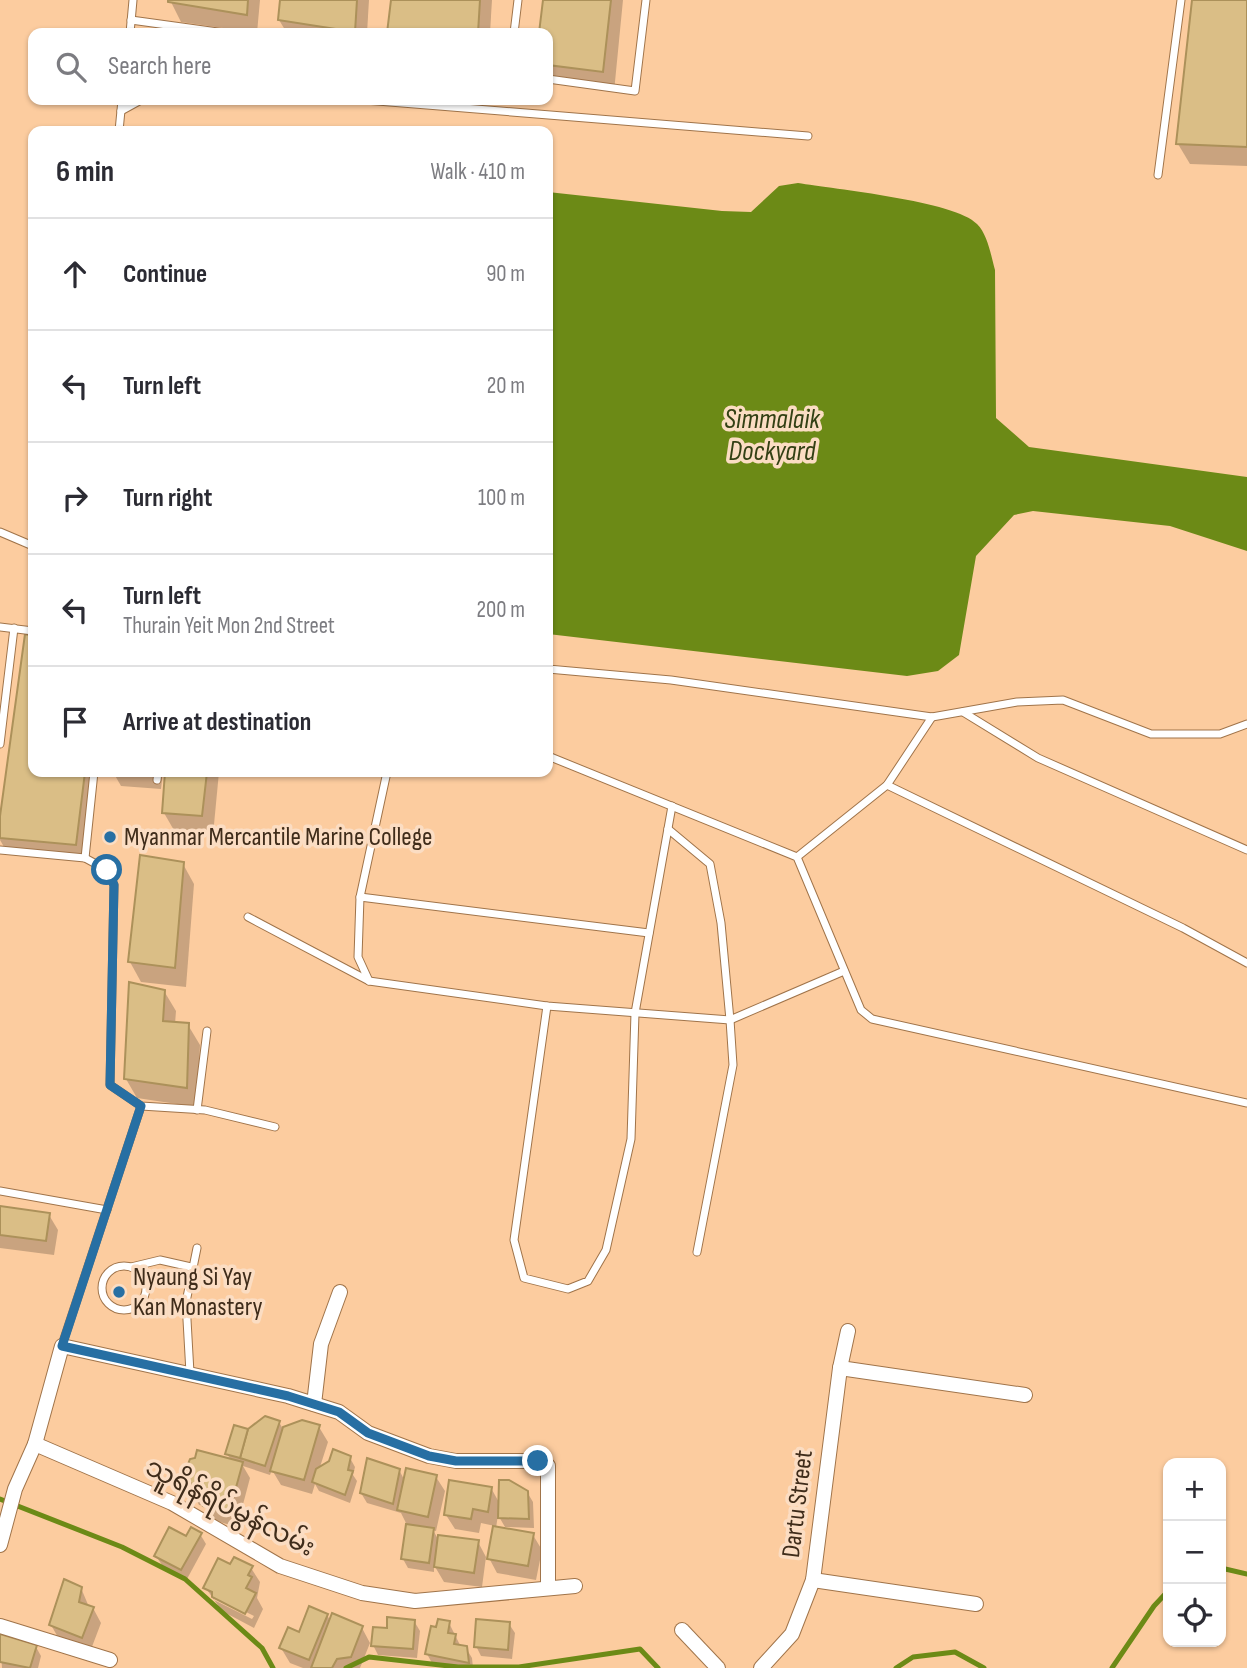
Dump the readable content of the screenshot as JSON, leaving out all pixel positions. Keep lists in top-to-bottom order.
{
  "streets": {
    "street": ["Dartu Street", "သူရိန်ရိပ်မွန်လမ်း"]
  },
  "water": ["Simmalaik Dockyard"],
  "places": ["Myanmar Mercantile Marine College", "Nyaung Si Yay Kan Monastery"],
  "page": {
    "search": "Search here",
    "heading": ["6 min", "Walk · 410 m"],
    "list": [
      ["Continue", "90 m"],
      ["Turn left", "20 m"],
      ["Turn right", "100 m"],
      ["Turn left", "Thurain Yeit Mon 2nd Street", "200 m"],
      "Arrive at destination"
    ],
    "map_buttons": ["+", "−"]
  }
}
